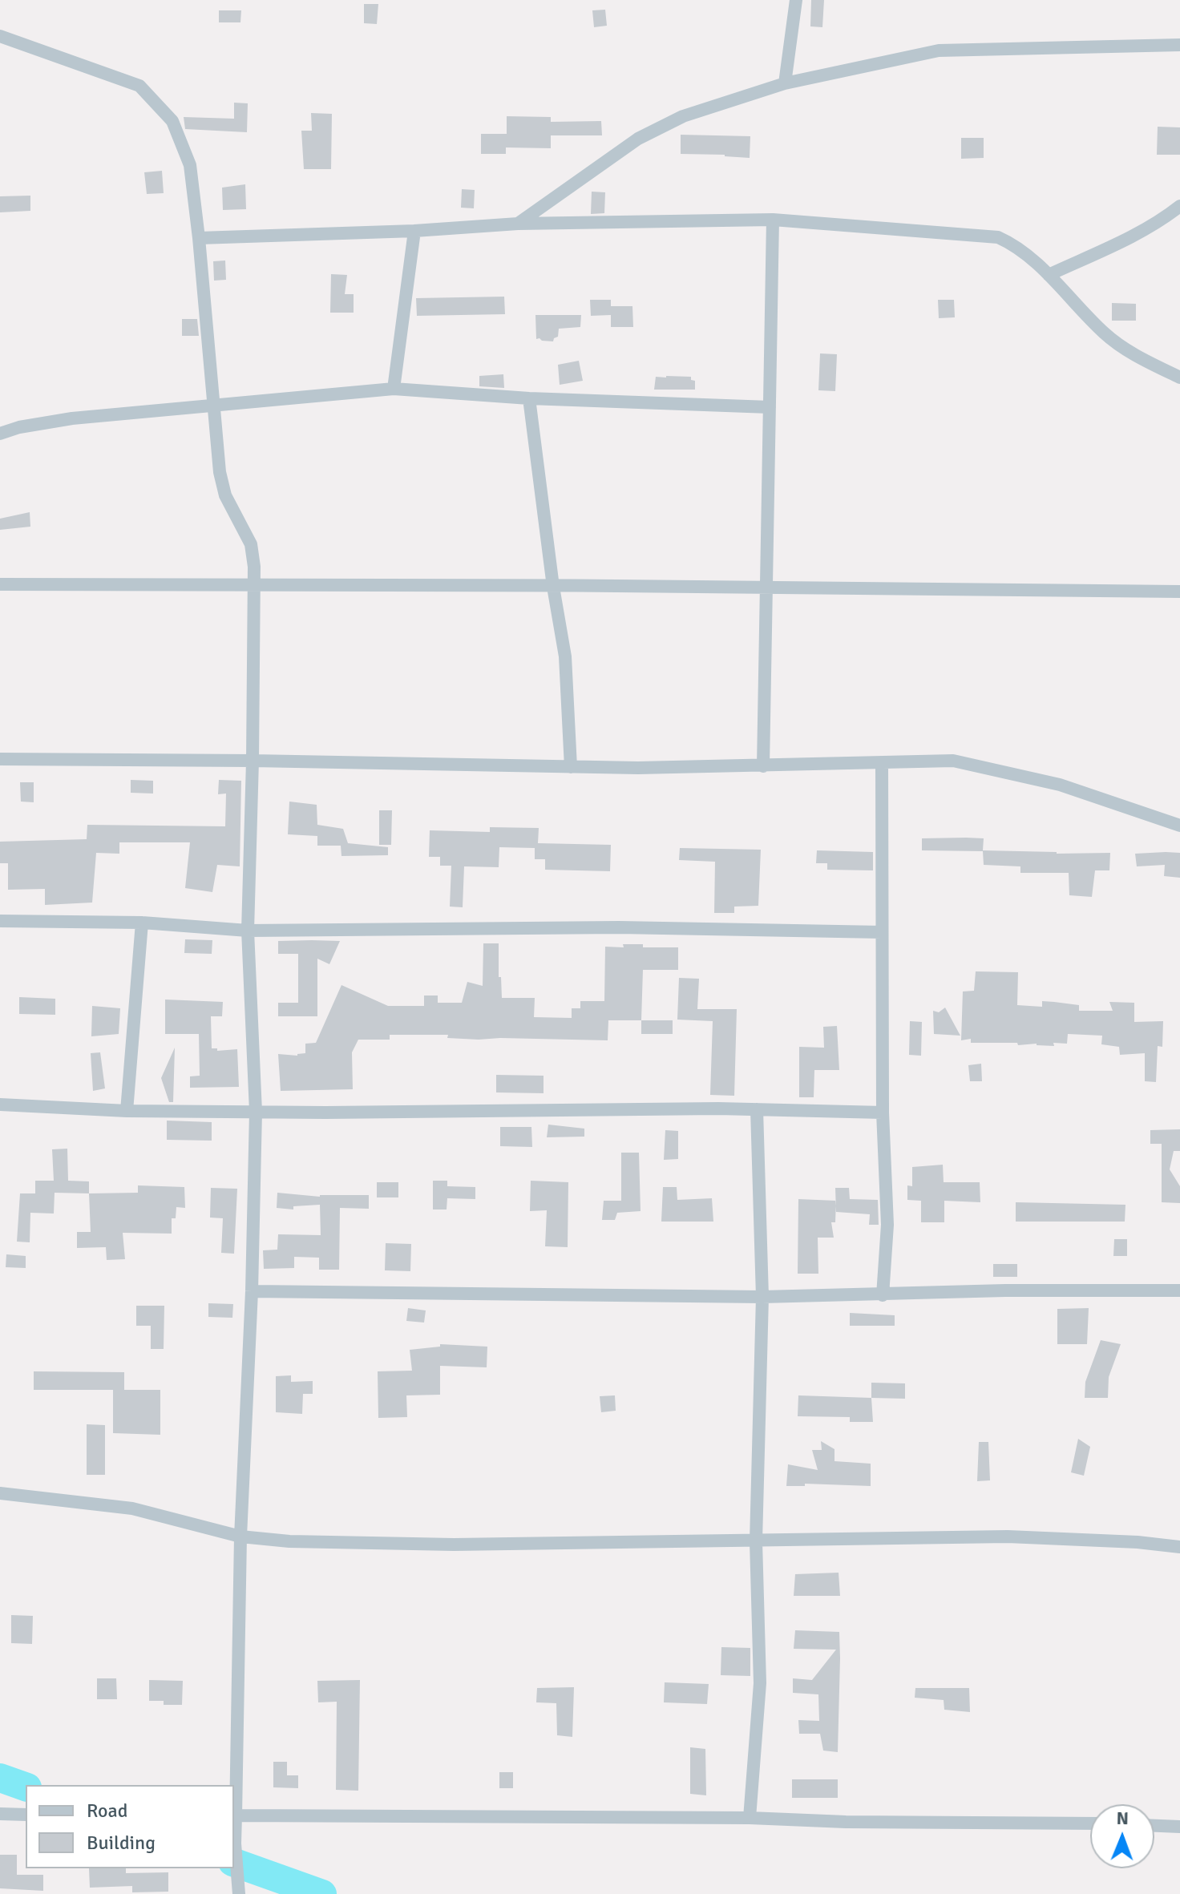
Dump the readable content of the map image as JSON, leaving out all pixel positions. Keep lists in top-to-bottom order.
{
  "legend": ["Road", "Building"],
  "north": "top"
}
